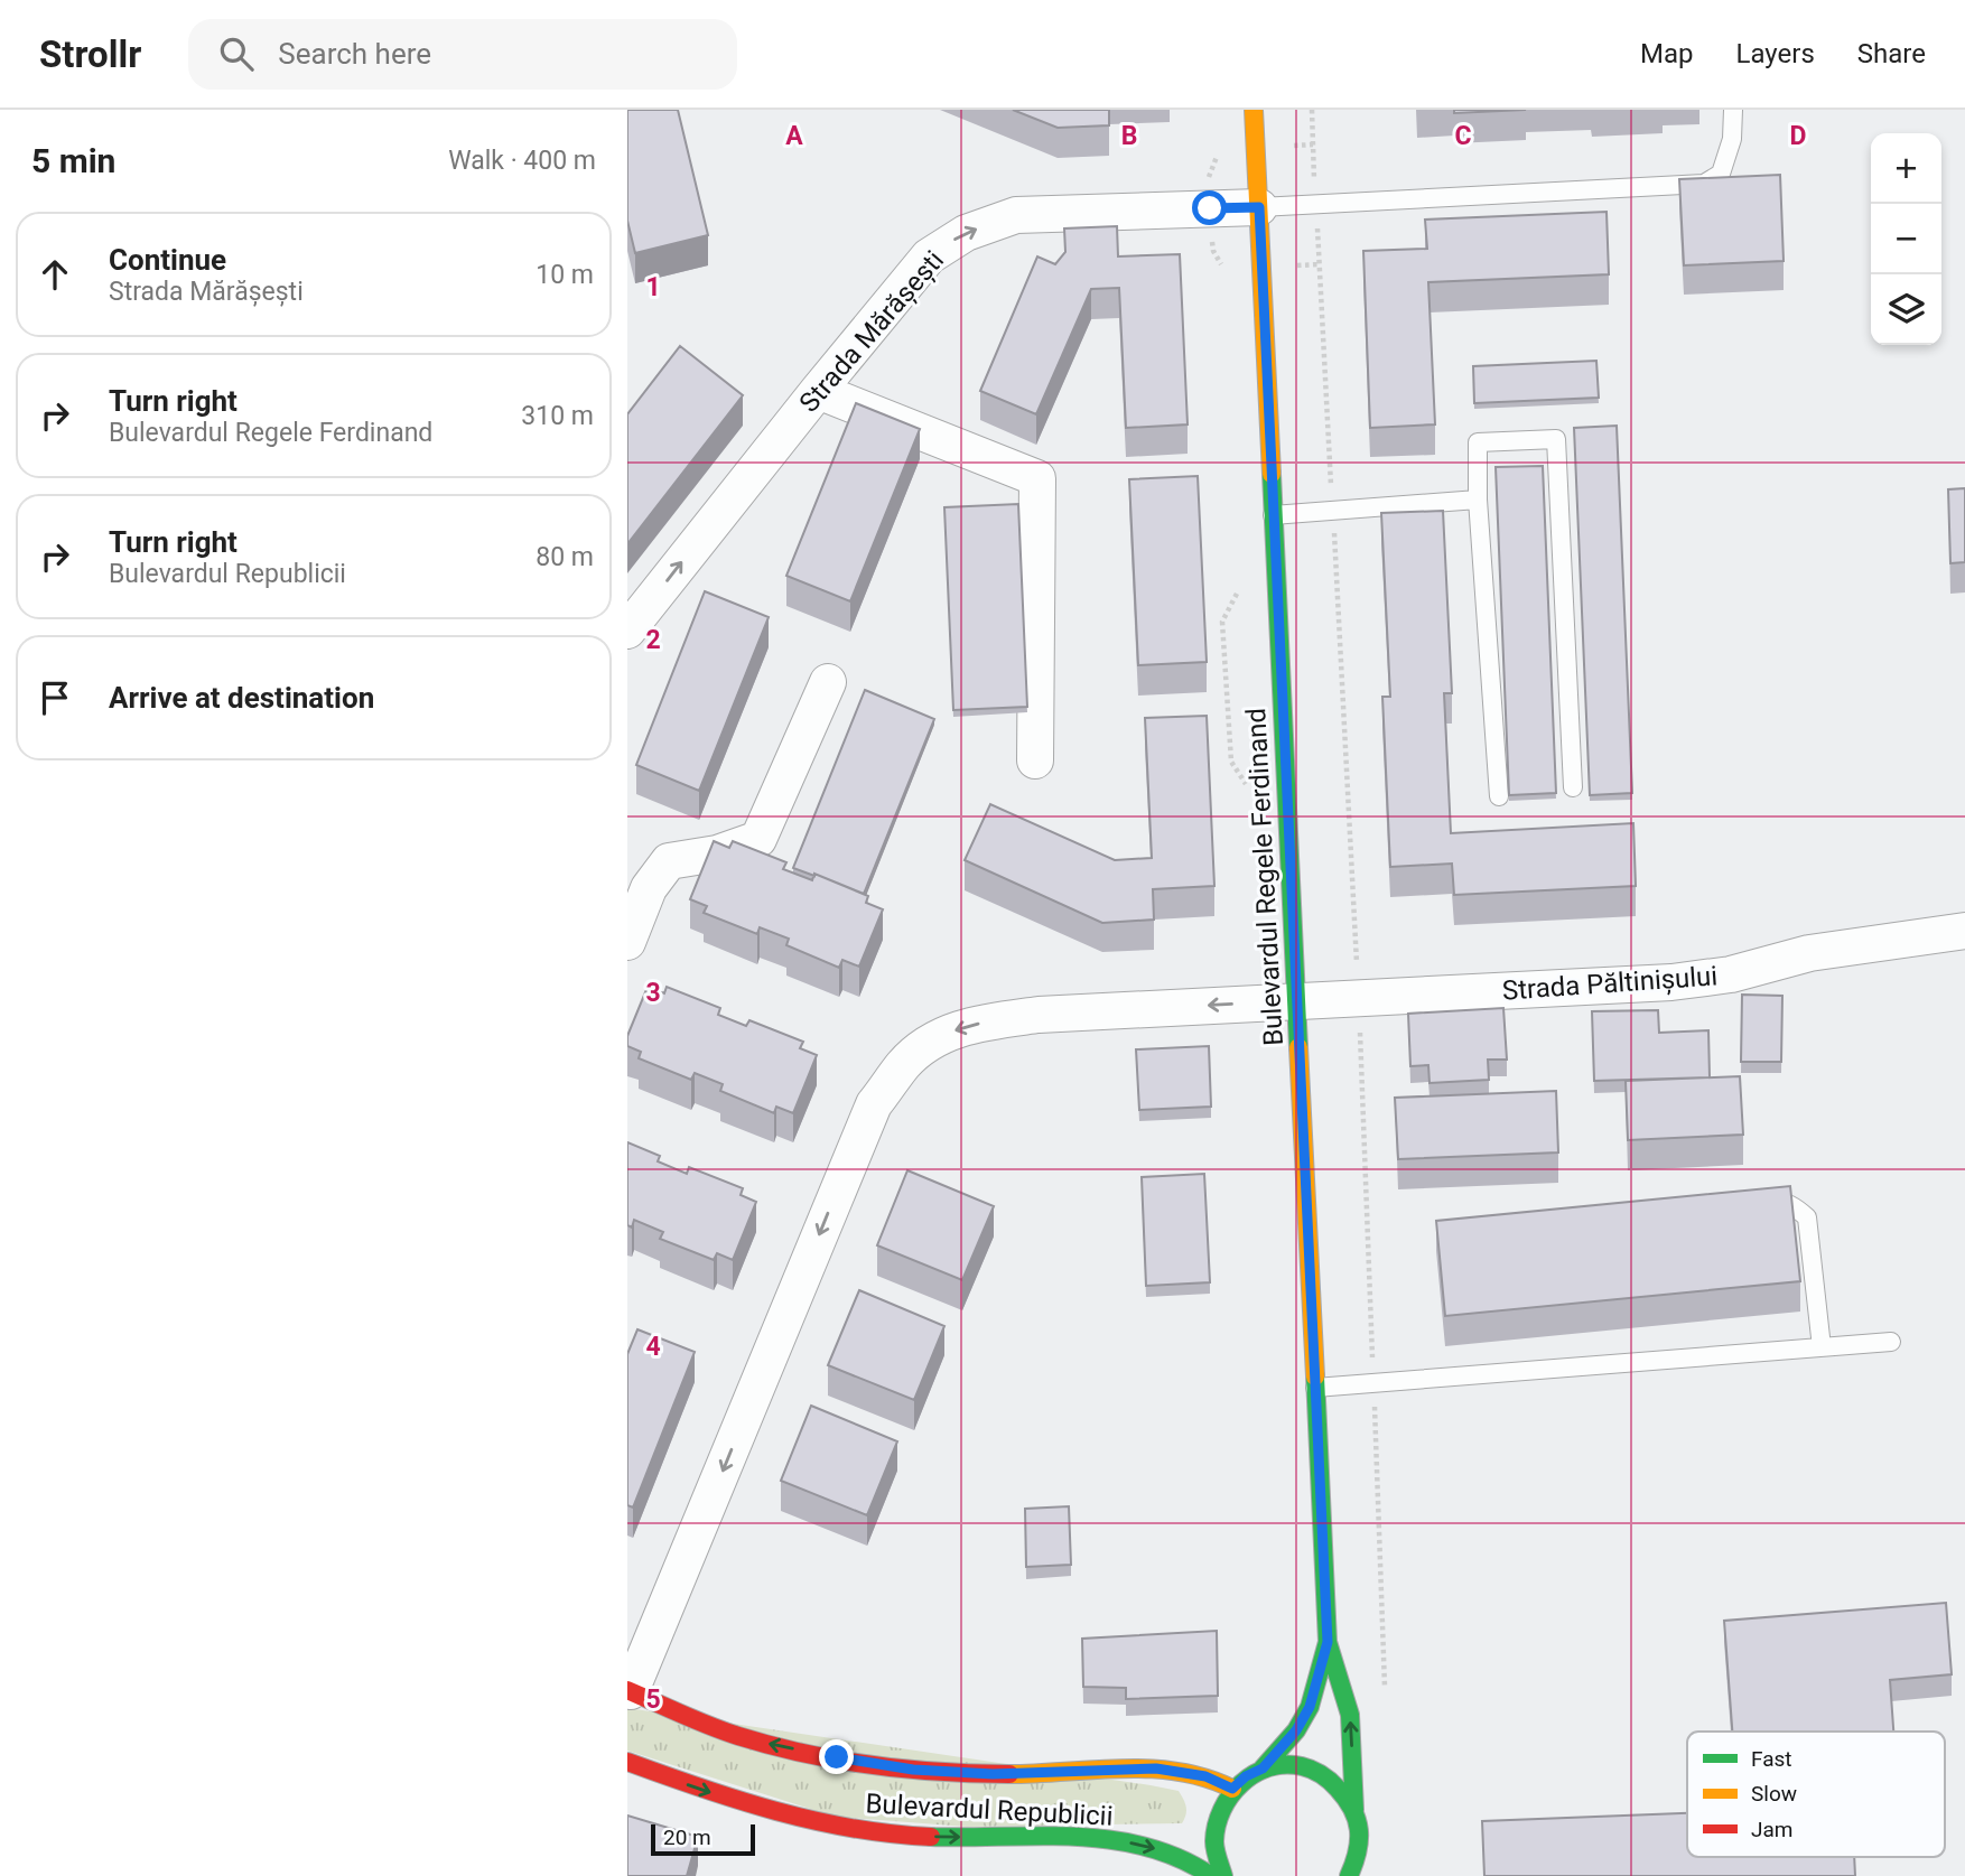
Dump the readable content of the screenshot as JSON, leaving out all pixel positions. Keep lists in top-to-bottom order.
{
  "streets": {
    "main road": ["Bulevardul Regele Ferdinand", "Bulevardul Republicii"],
    "street": ["Strada Mărășești", "Strada Păltinișului"]
  },
  "crossings": [
    ["Strada Mărășești", "Bulevardul Regele Ferdinand"],
    ["Bulevardul Regele Ferdinand", "Strada Păltinișului"],
    ["Bulevardul Regele Ferdinand", "Bulevardul Republicii"],
    ["Strada Păltinișului", "Bulevardul Republicii"]
  ],
  "one_way": ["Strada Mărășești", "Strada Păltinișului"],
  "legend": ["Fast", "Slow", "Jam"],
  "scale_bar": "20 m",
  "page": {
    "header": "Strollr",
    "search": "Search here",
    "nav": ["Map", "Layers", "Share"],
    "heading": ["5 min", "Walk · 400 m"],
    "map_buttons": ["+", "−"],
    "list": [
      ["Continue", "Strada Mărășești", "10 m"],
      ["Turn right", "Bulevardul Regele Ferdinand", "310 m"],
      ["Turn right", "Bulevardul Republicii", "80 m"],
      "Arrive at destination"
    ],
    "scale": "20 m"
  },
  "grid": {
    "columns": [
      "A",
      "B",
      "C",
      "D"
    ],
    "rows": [
      "1",
      "2",
      "3",
      "4",
      "5"
    ]
  }
}
